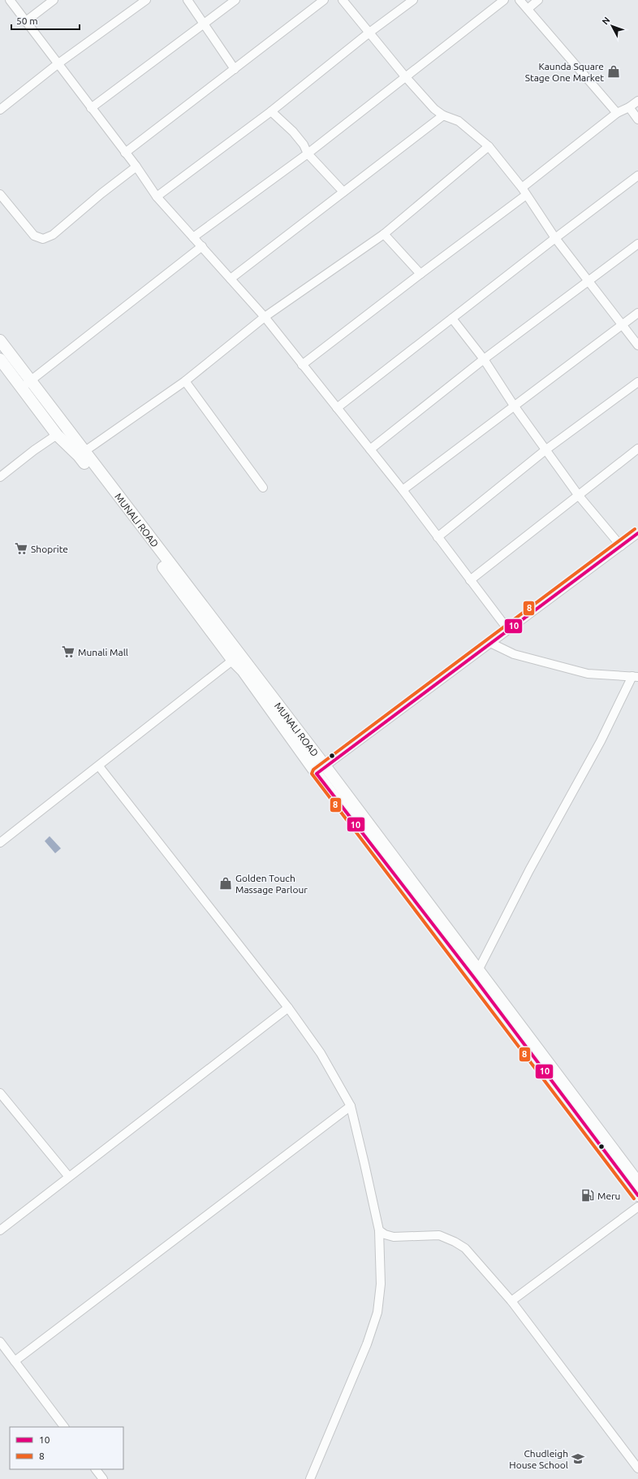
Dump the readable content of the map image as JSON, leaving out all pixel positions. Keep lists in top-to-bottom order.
{
  "streets": {
    "main road": ["MUNALI ROAD"]
  },
  "places": {
    "shop": ["Kaunda Square Stage One Market", "Golden Touch Massage Parlour"],
    "supermarket": ["Shoprite", "Munali Mall"],
    "fuel station": ["Meru"],
    "school or university": ["Chudleigh House School"]
  },
  "lines": ["transit line 8", "transit line 10"],
  "legend": ["10", "8"],
  "scale_bar": "50 m",
  "north": "top left"
}
